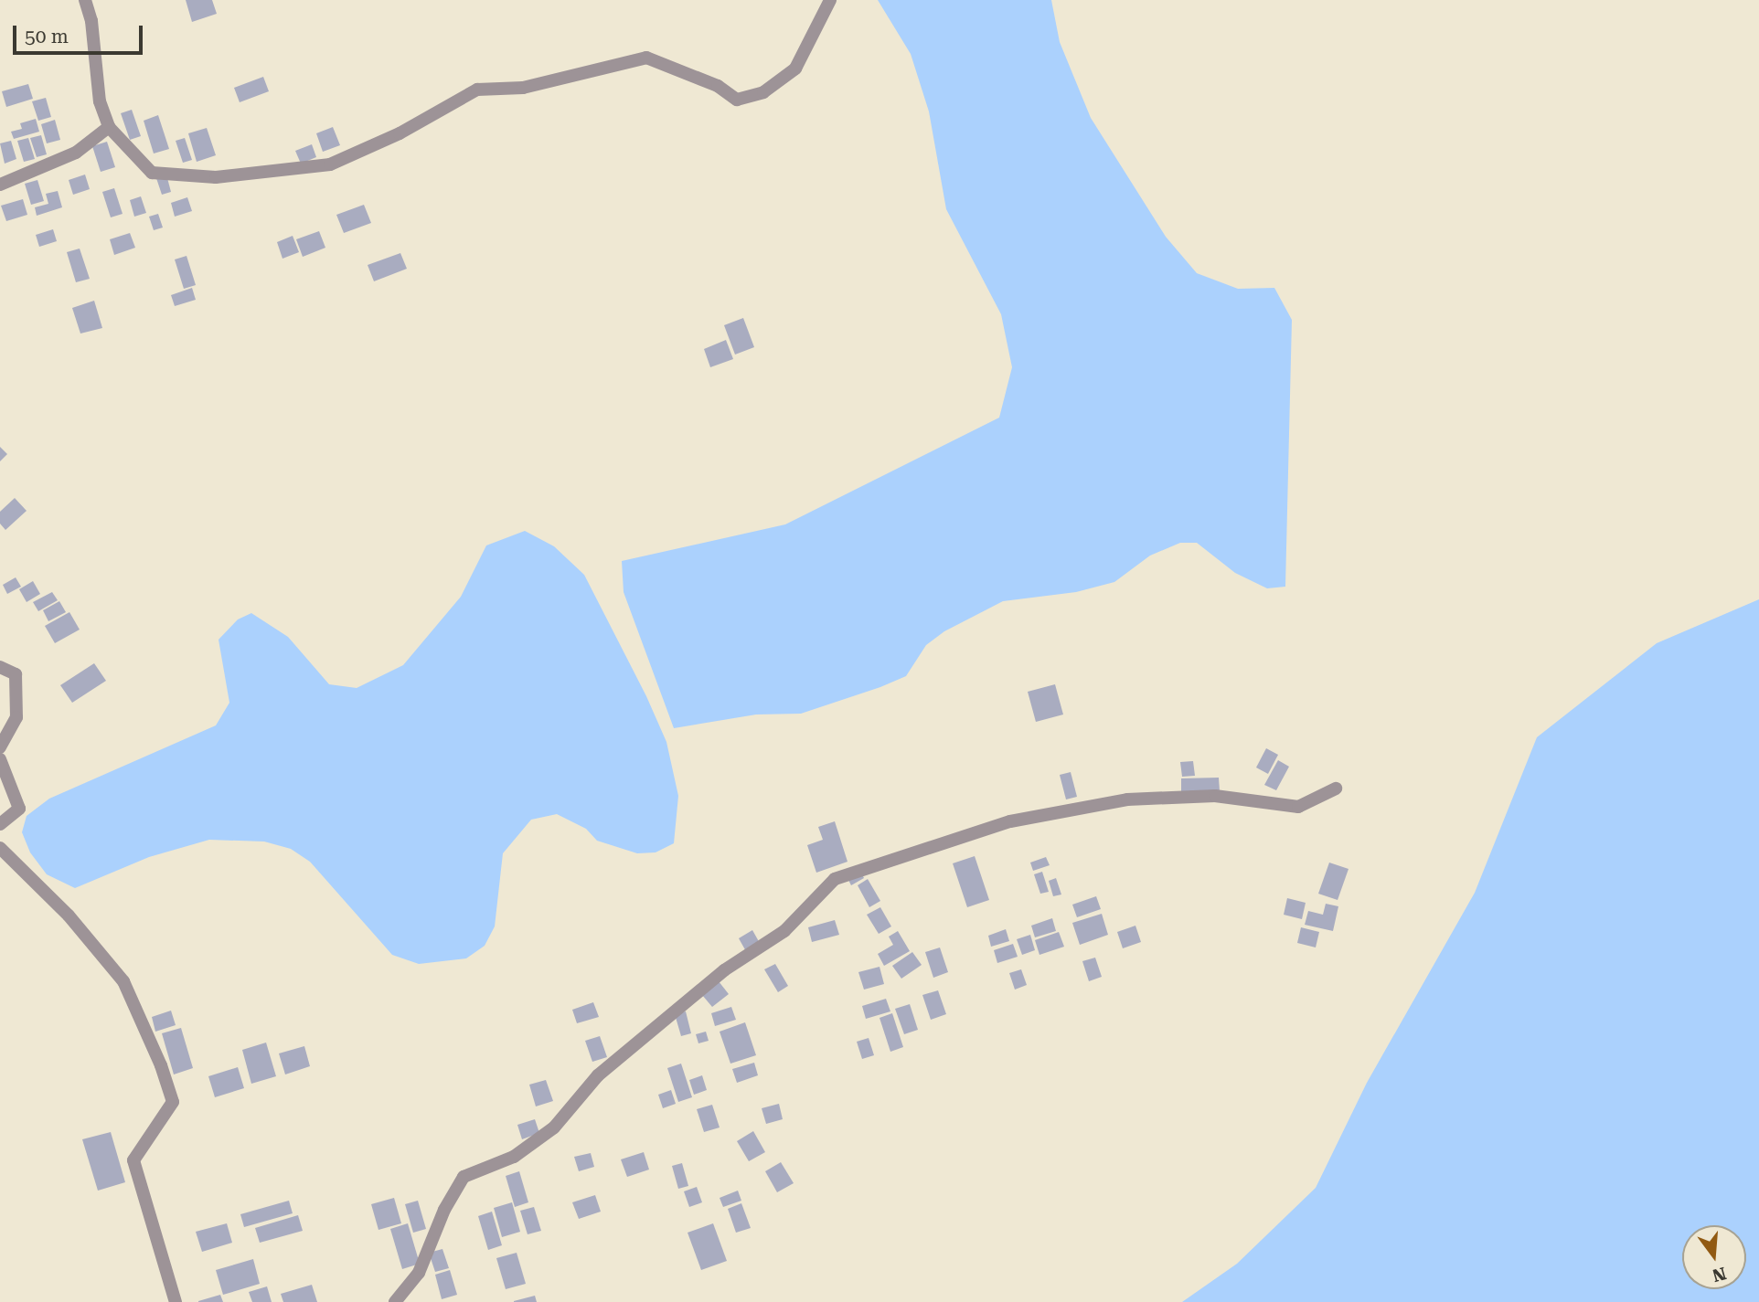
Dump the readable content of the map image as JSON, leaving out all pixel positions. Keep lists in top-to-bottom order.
{
  "scale_bar": "50 m",
  "north": "bottom"
}
